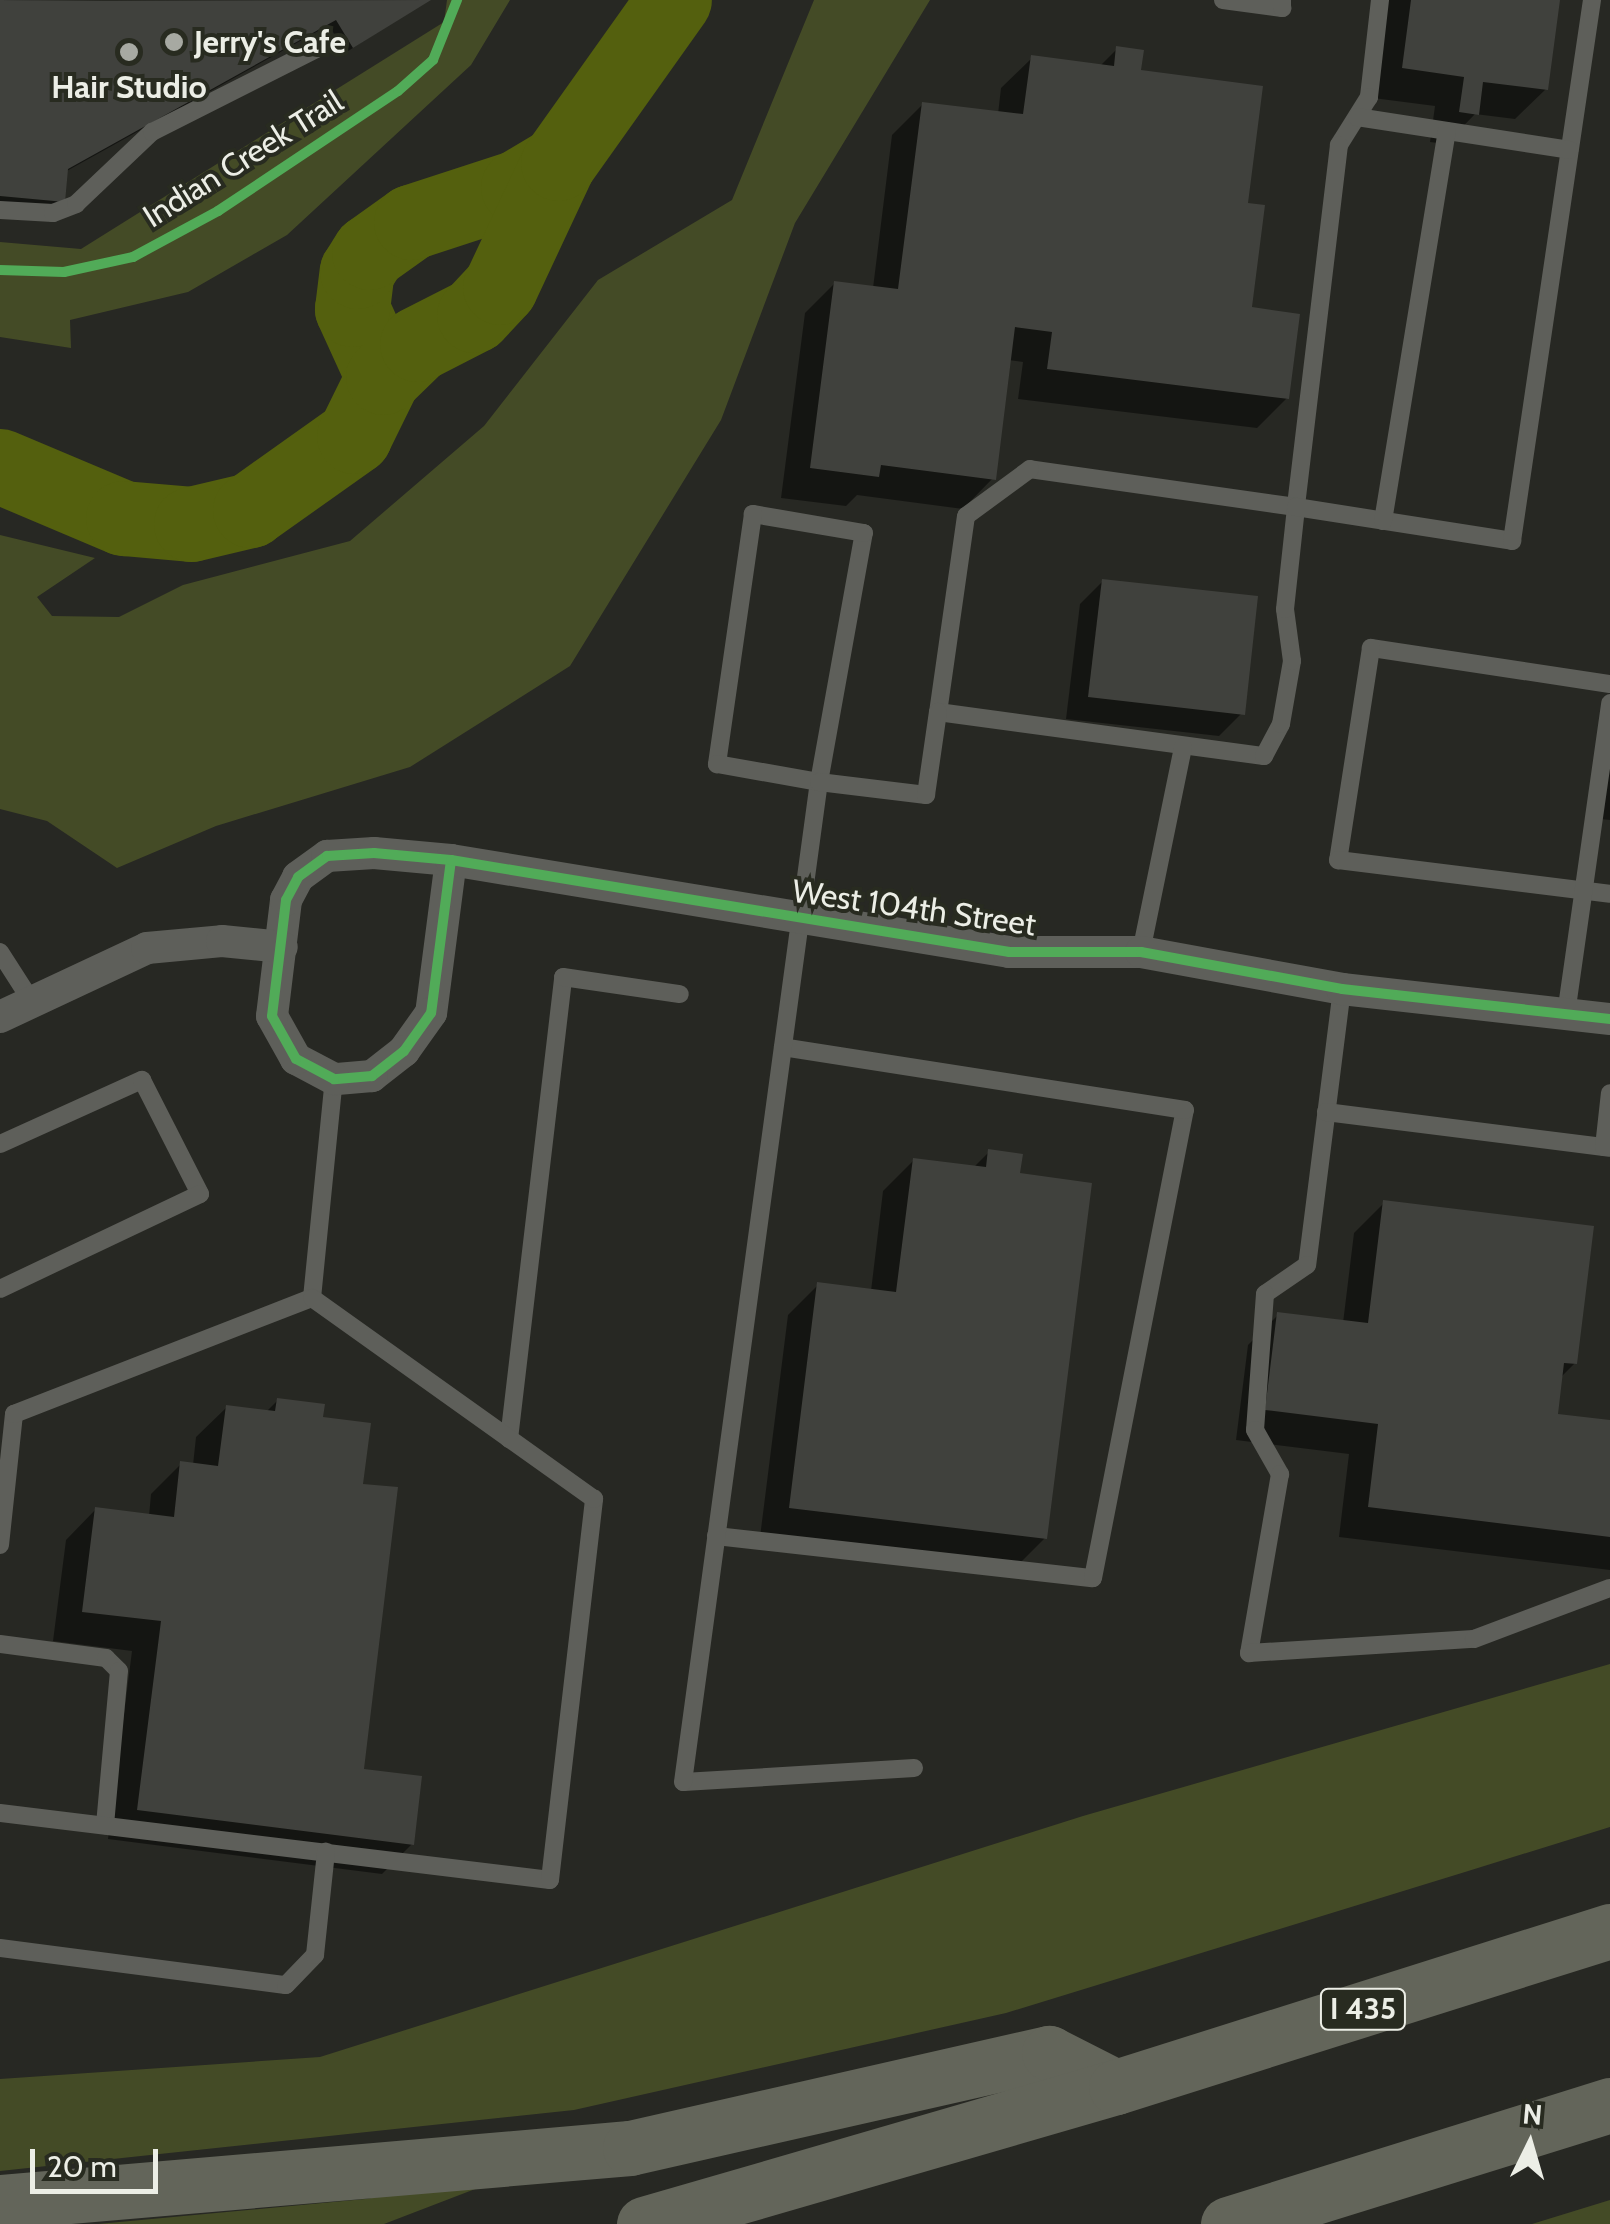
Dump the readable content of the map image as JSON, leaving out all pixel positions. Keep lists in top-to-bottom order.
{
  "streets": {
    "highway": ["I 435"],
    "street": ["West 104th Street"],
    "cycle path": ["Indian Creek Trail"]
  },
  "places": ["Jerry's Cafe", "Hair Studio"],
  "scale_bar": "20 m",
  "north": "top"
}
